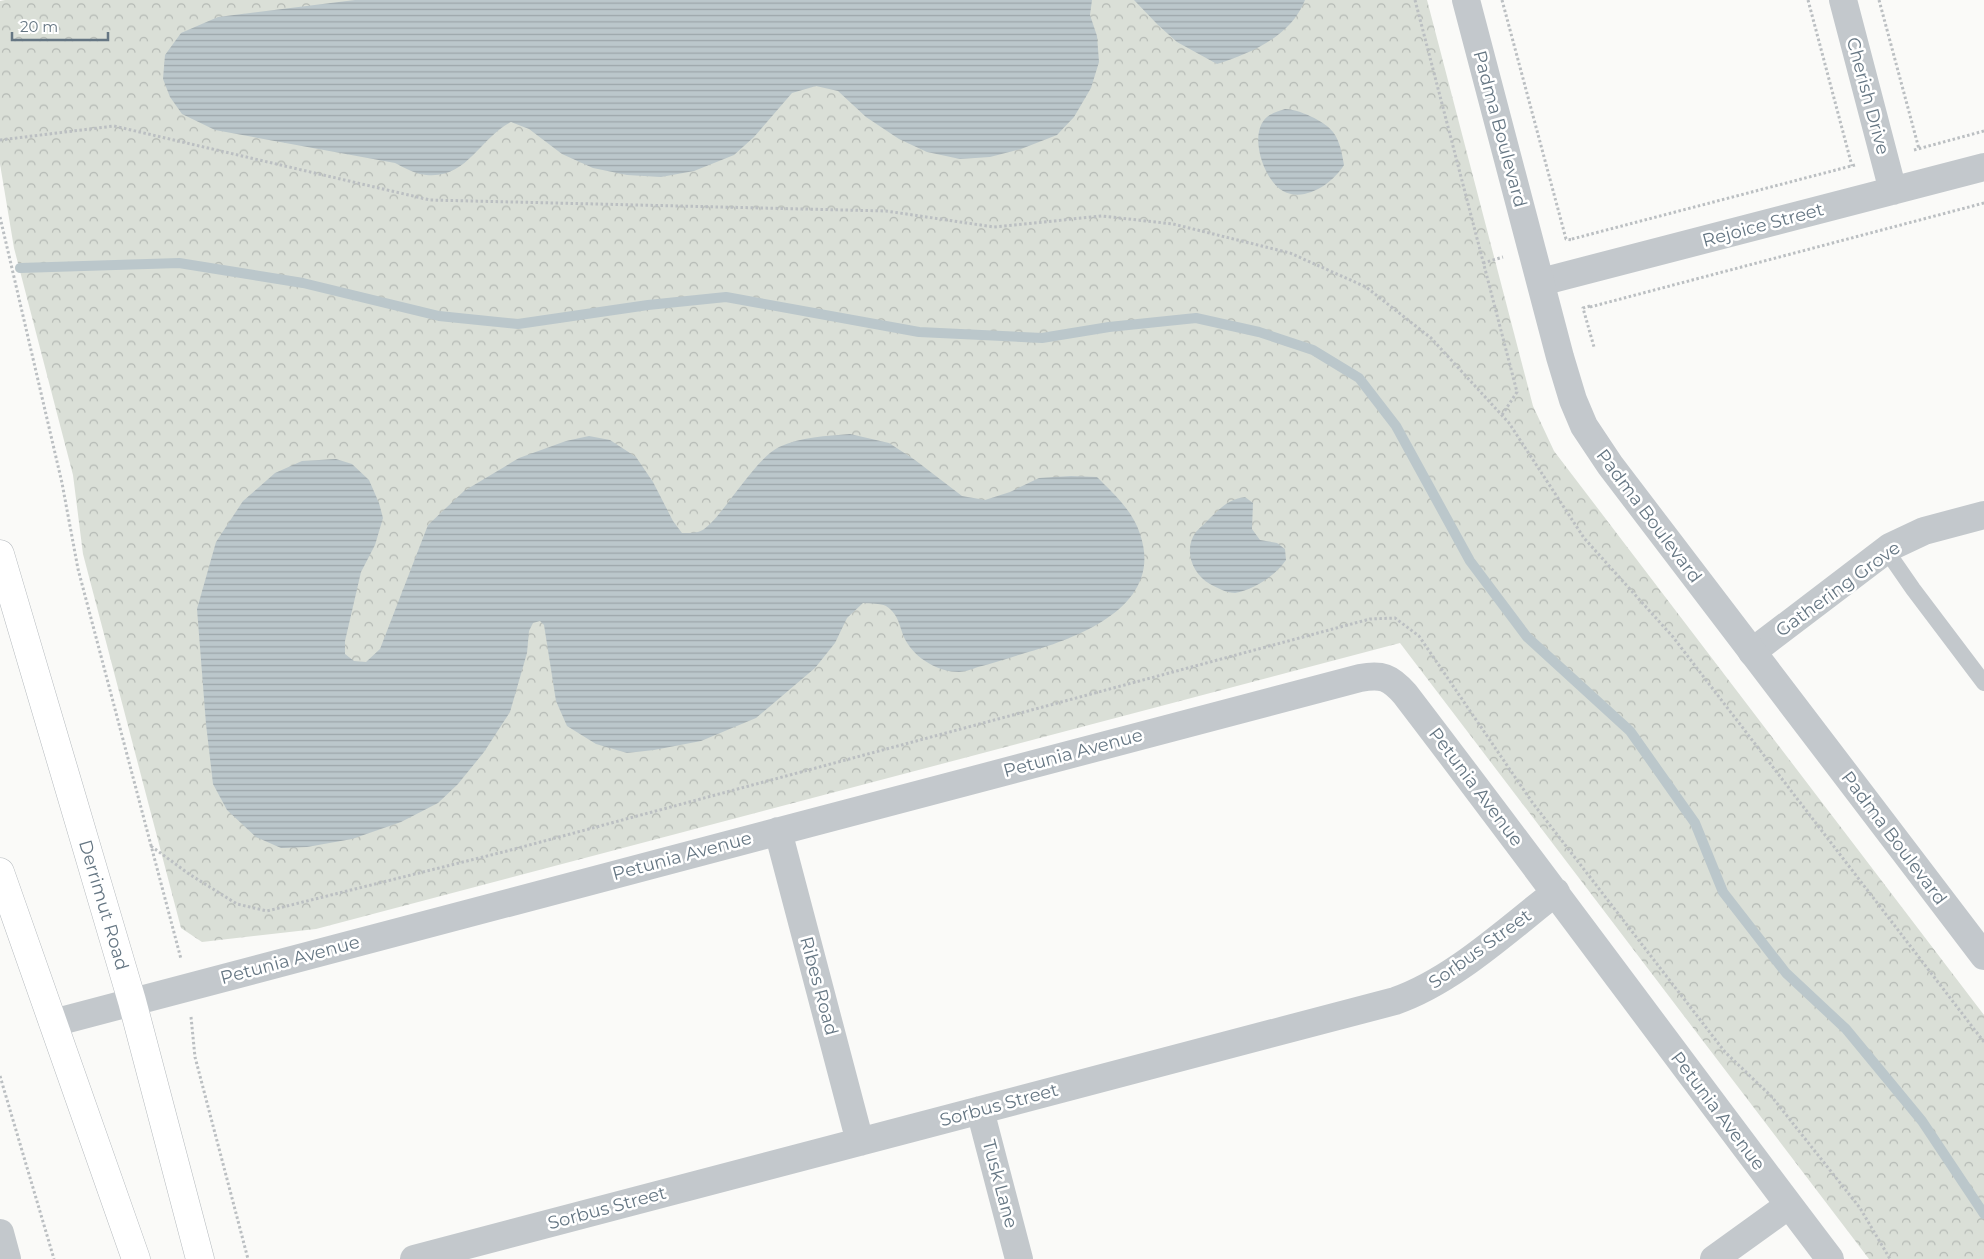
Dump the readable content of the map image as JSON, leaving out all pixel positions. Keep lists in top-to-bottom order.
{
  "streets": {
    "main road": ["Derrimut Road"],
    "street": [
      "Cherish Drive",
      "Padma Boulevard",
      "Rejoice Street",
      "Gathering Grove",
      "Petunia Avenue",
      "Sorbus Street",
      "Ribes Road",
      "Tusk Lane"
    ]
  },
  "crossings": [
    ["Cherish Drive", "Rejoice Street"],
    ["Padma Boulevard", "Rejoice Street"],
    ["Padma Boulevard", "Gathering Grove"],
    ["Petunia Avenue", "Derrimut Road"],
    ["Petunia Avenue", "Sorbus Street"],
    ["Petunia Avenue", "Ribes Road"],
    ["Sorbus Street", "Ribes Road"],
    ["Sorbus Street", "Tusk Lane"]
  ],
  "scale_bar": "20 m"
}
